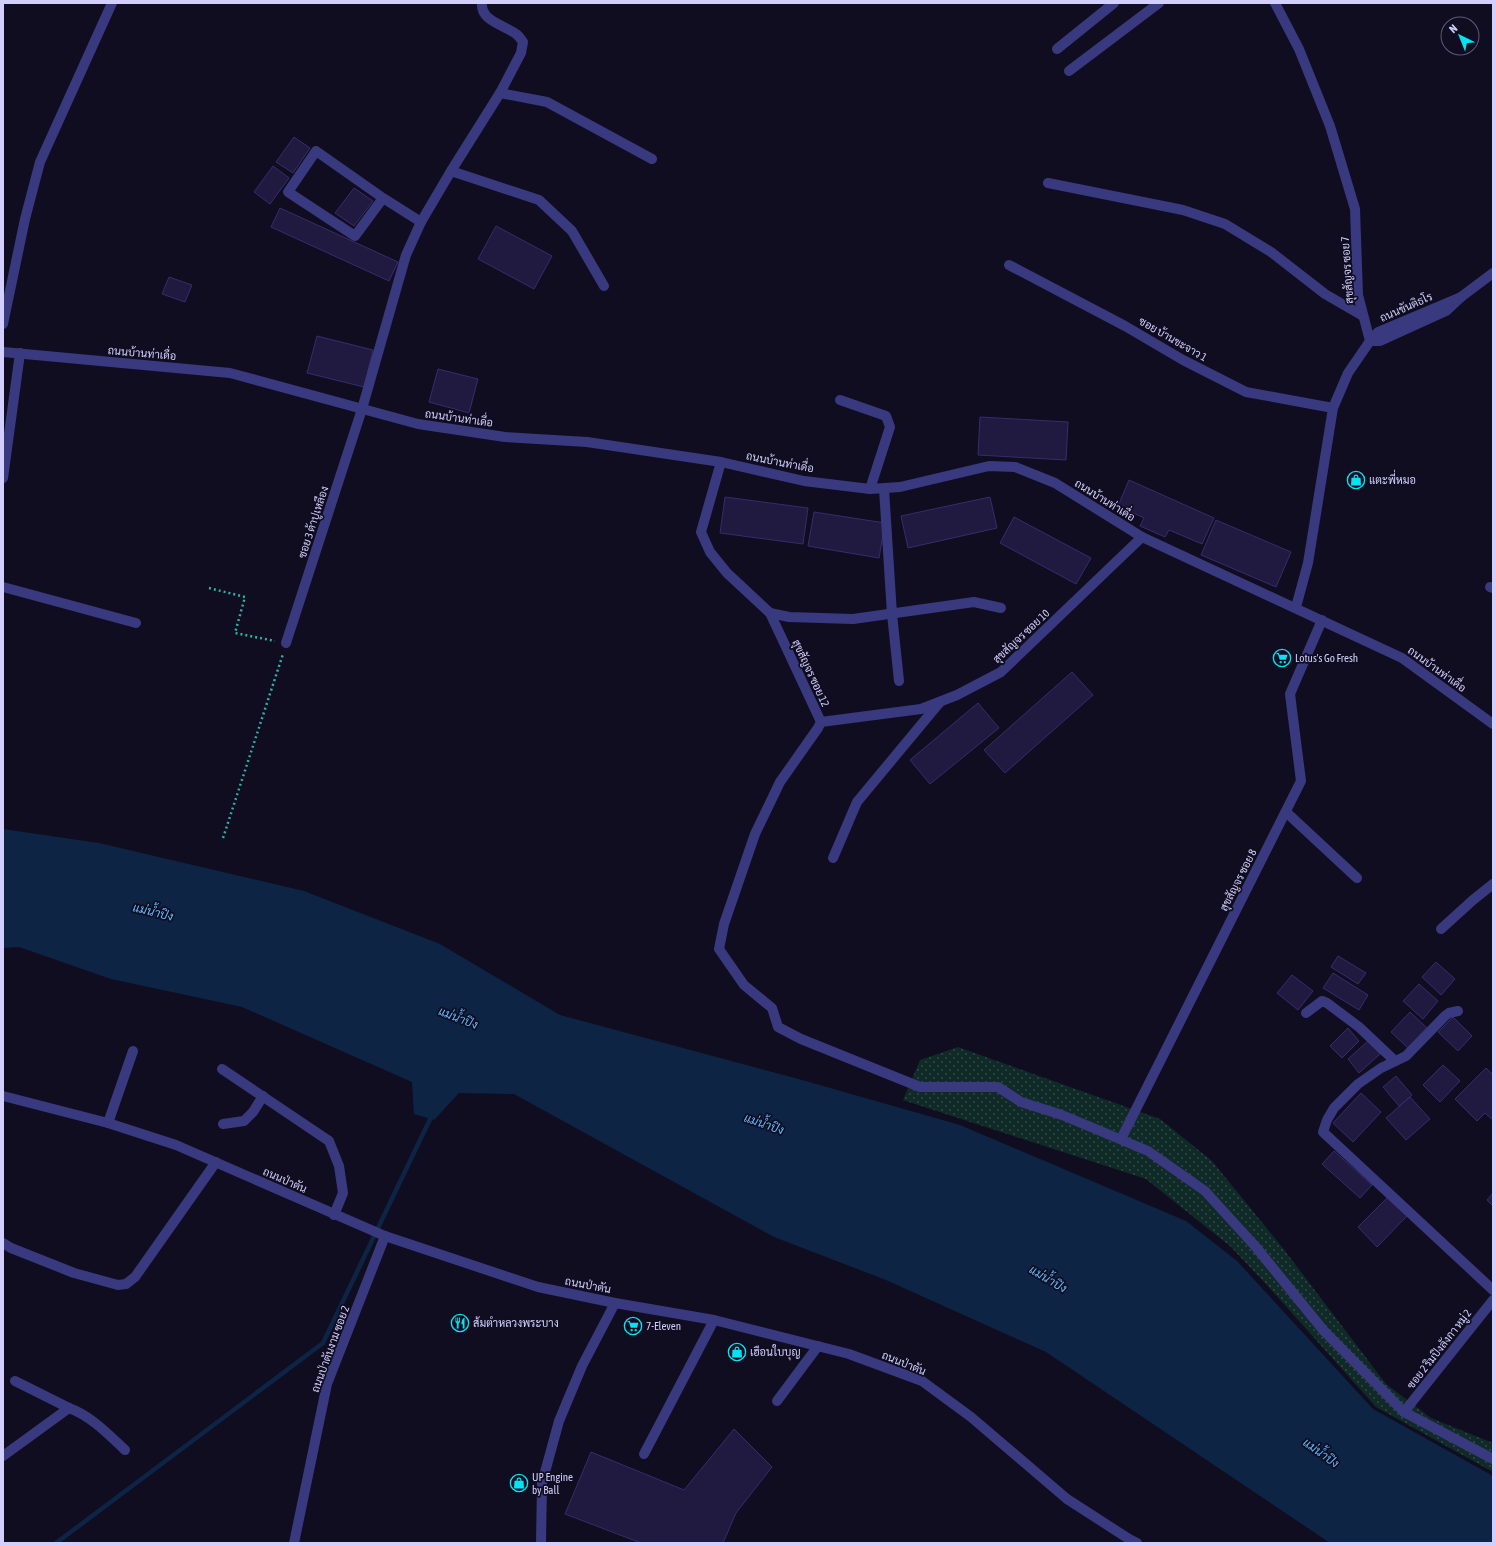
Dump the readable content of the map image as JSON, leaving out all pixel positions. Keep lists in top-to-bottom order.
{
  "streets": {
    "street": [
      "สุขสัญจร ซอย 7",
      "ถนนขันติธโร",
      "ซอย บ้านขะจาว 1",
      "ถนนบ้านท่าเดื่อ",
      "ซอย 3 ต้าปูเหลือง",
      "สุขสัญจร ซอย 10",
      "สุขสัญจร ซอย 12",
      "สุขสัญจร ซอย 8",
      "ถนนป่าตัน",
      "ถนนป่าตันงาม ซอย 2",
      "ซอย 2 ริมปิงลังกา หมู่ 2"
    ]
  },
  "crossings": [
    ["สุขสัญจร ซอย 7", "ถนนขันติธโร"],
    ["ถนนบ้านท่าเดื่อ", "ซอย 3 ต้าปูเหลือง"],
    ["ถนนบ้านท่าเดื่อ", "สุขสัญจร ซอย 10"],
    ["ถนนบ้านท่าเดื่อ", "สุขสัญจร ซอย 12"],
    ["ถนนบ้านท่าเดื่อ", "สุขสัญจร ซอย 8"],
    ["สุขสัญจร ซอย 10", "สุขสัญจร ซอย 12"],
    ["สุขสัญจร ซอย 12", "สุขสัญจร ซอย 8"],
    ["ถนนป่าตัน", "ถนนป่าตันงาม ซอย 2"]
  ],
  "water": ["แม่น้ำปิง"],
  "places": {
    "shop": ["แตะพี่หมอ", "เฮือนใบบุญ", "UP Engine by Ball"],
    "supermarket": ["Lotus's Go Fresh", "7-Eleven"],
    "restaurant": ["ส้มตำหลวงพระบาง"]
  },
  "north": "top left"
}
